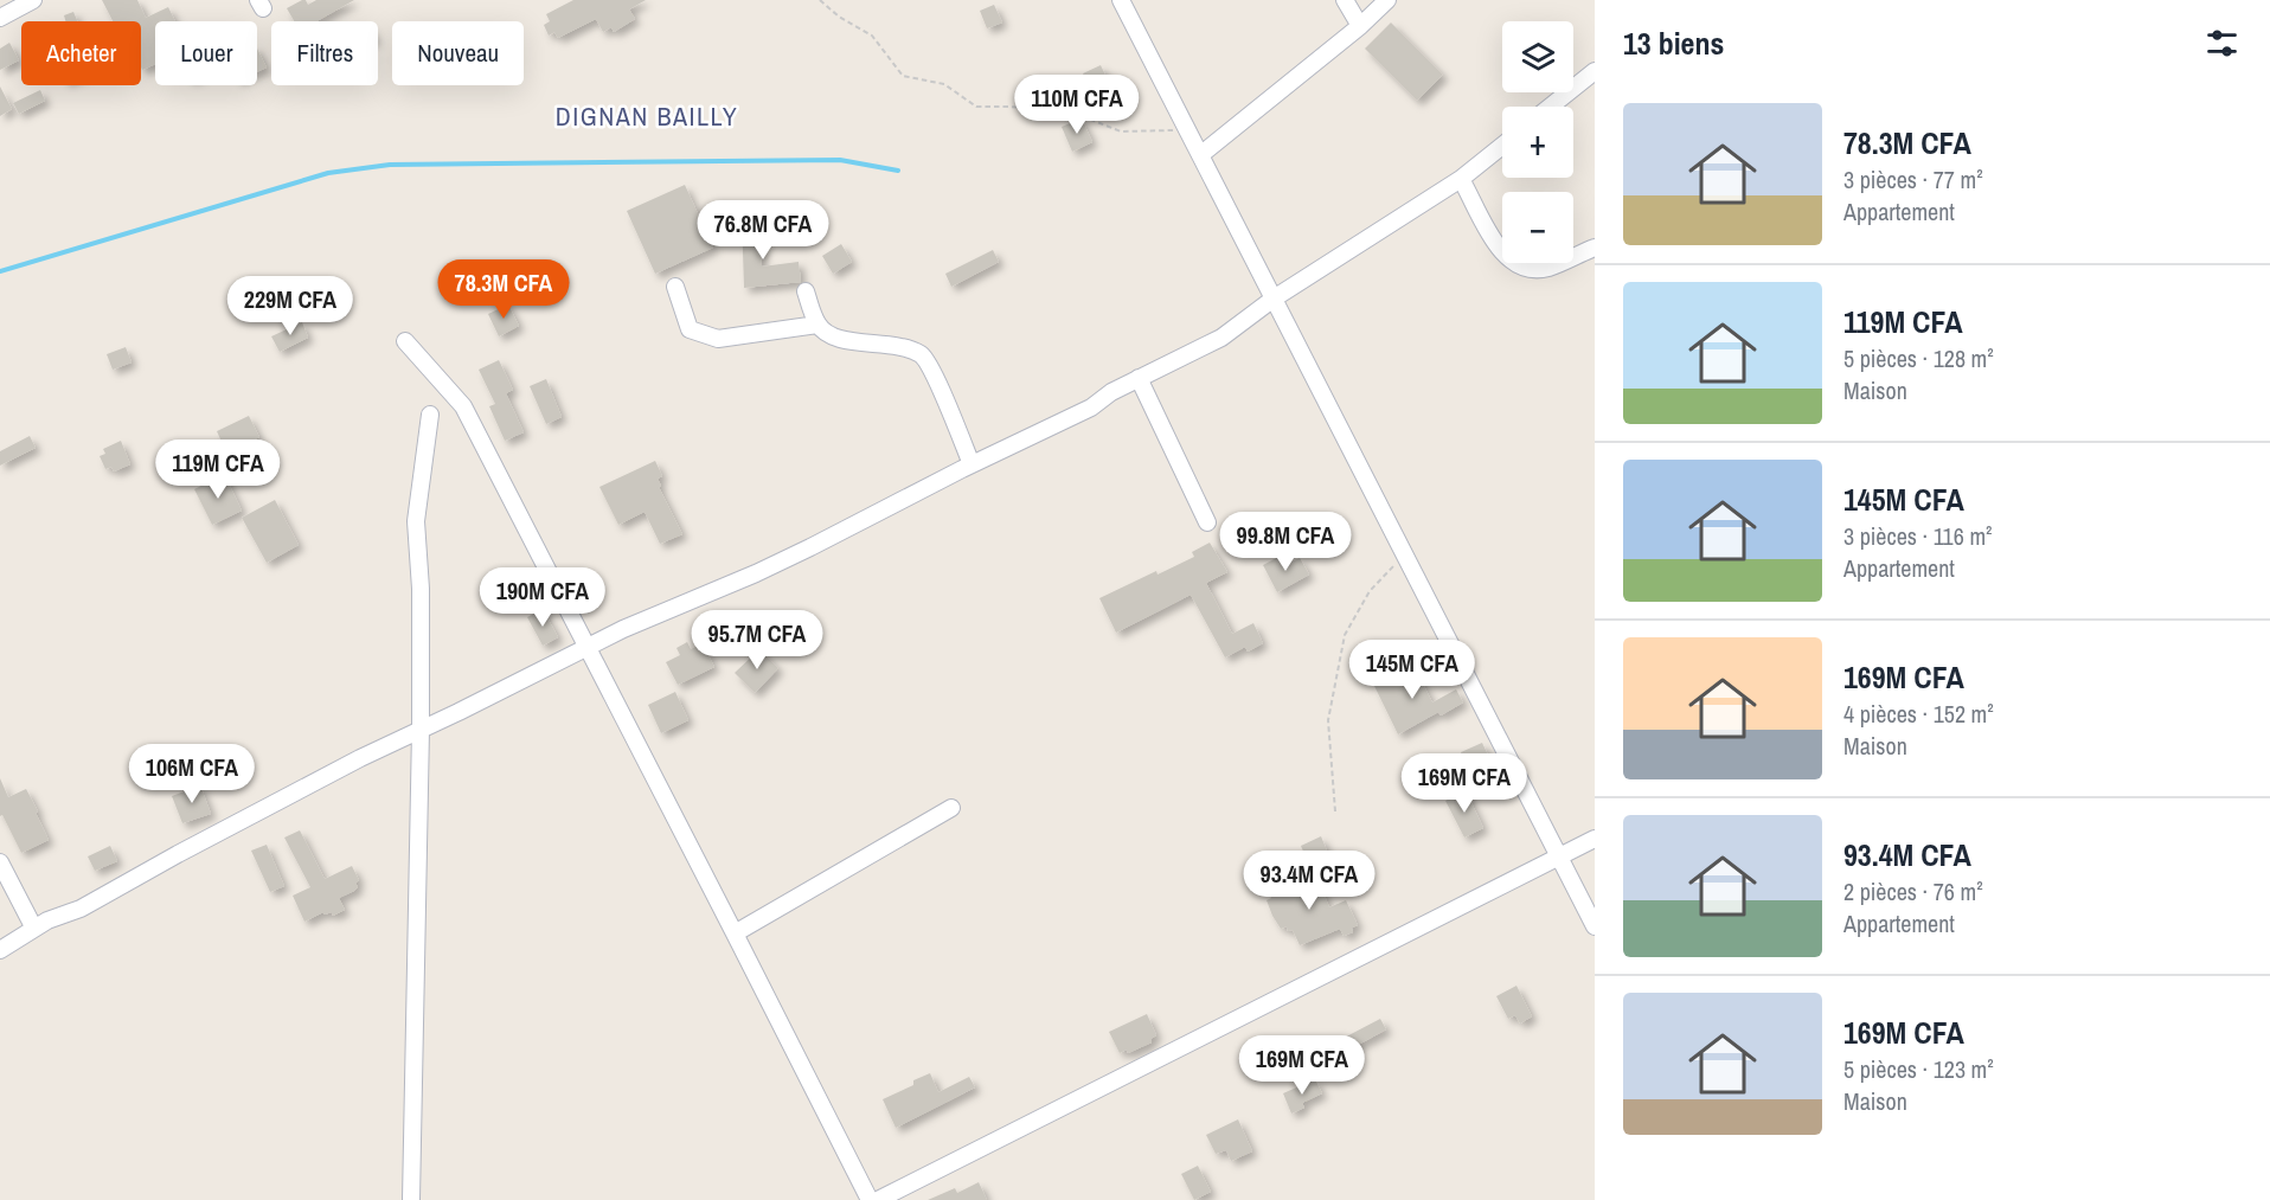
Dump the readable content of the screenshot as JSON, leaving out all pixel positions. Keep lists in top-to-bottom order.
{
  "districts": ["DIGNAN BAILLY"],
  "page": {
    "heading": "13 biens",
    "map_buttons": ["+", "−"],
    "chip": [
      "Acheter",
      "Louer",
      "Filtres",
      "Nouveau"
    ],
    "price": [
      "110M CFA",
      "76.8M CFA",
      "78.3M CFA",
      "229M CFA",
      "119M CFA",
      "99.8M CFA",
      "190M CFA",
      "95.7M CFA",
      "145M CFA",
      "106M CFA",
      "169M CFA",
      "93.4M CFA",
      "169M CFA"
    ],
    "list": [
      {
        "name": "78.3M CFA",
        "note": "3 pièces · 77 m² · Appartement"
      },
      {
        "name": "119M CFA",
        "note": "5 pièces · 128 m² · Maison"
      },
      {
        "name": "145M CFA",
        "note": "3 pièces · 116 m² · Appartement"
      },
      {
        "name": "169M CFA",
        "note": "4 pièces · 152 m² · Maison"
      },
      {
        "name": "93.4M CFA",
        "note": "2 pièces · 76 m² · Appartement"
      },
      {
        "name": "169M CFA",
        "note": "5 pièces · 123 m² · Maison"
      }
    ]
  }
}
